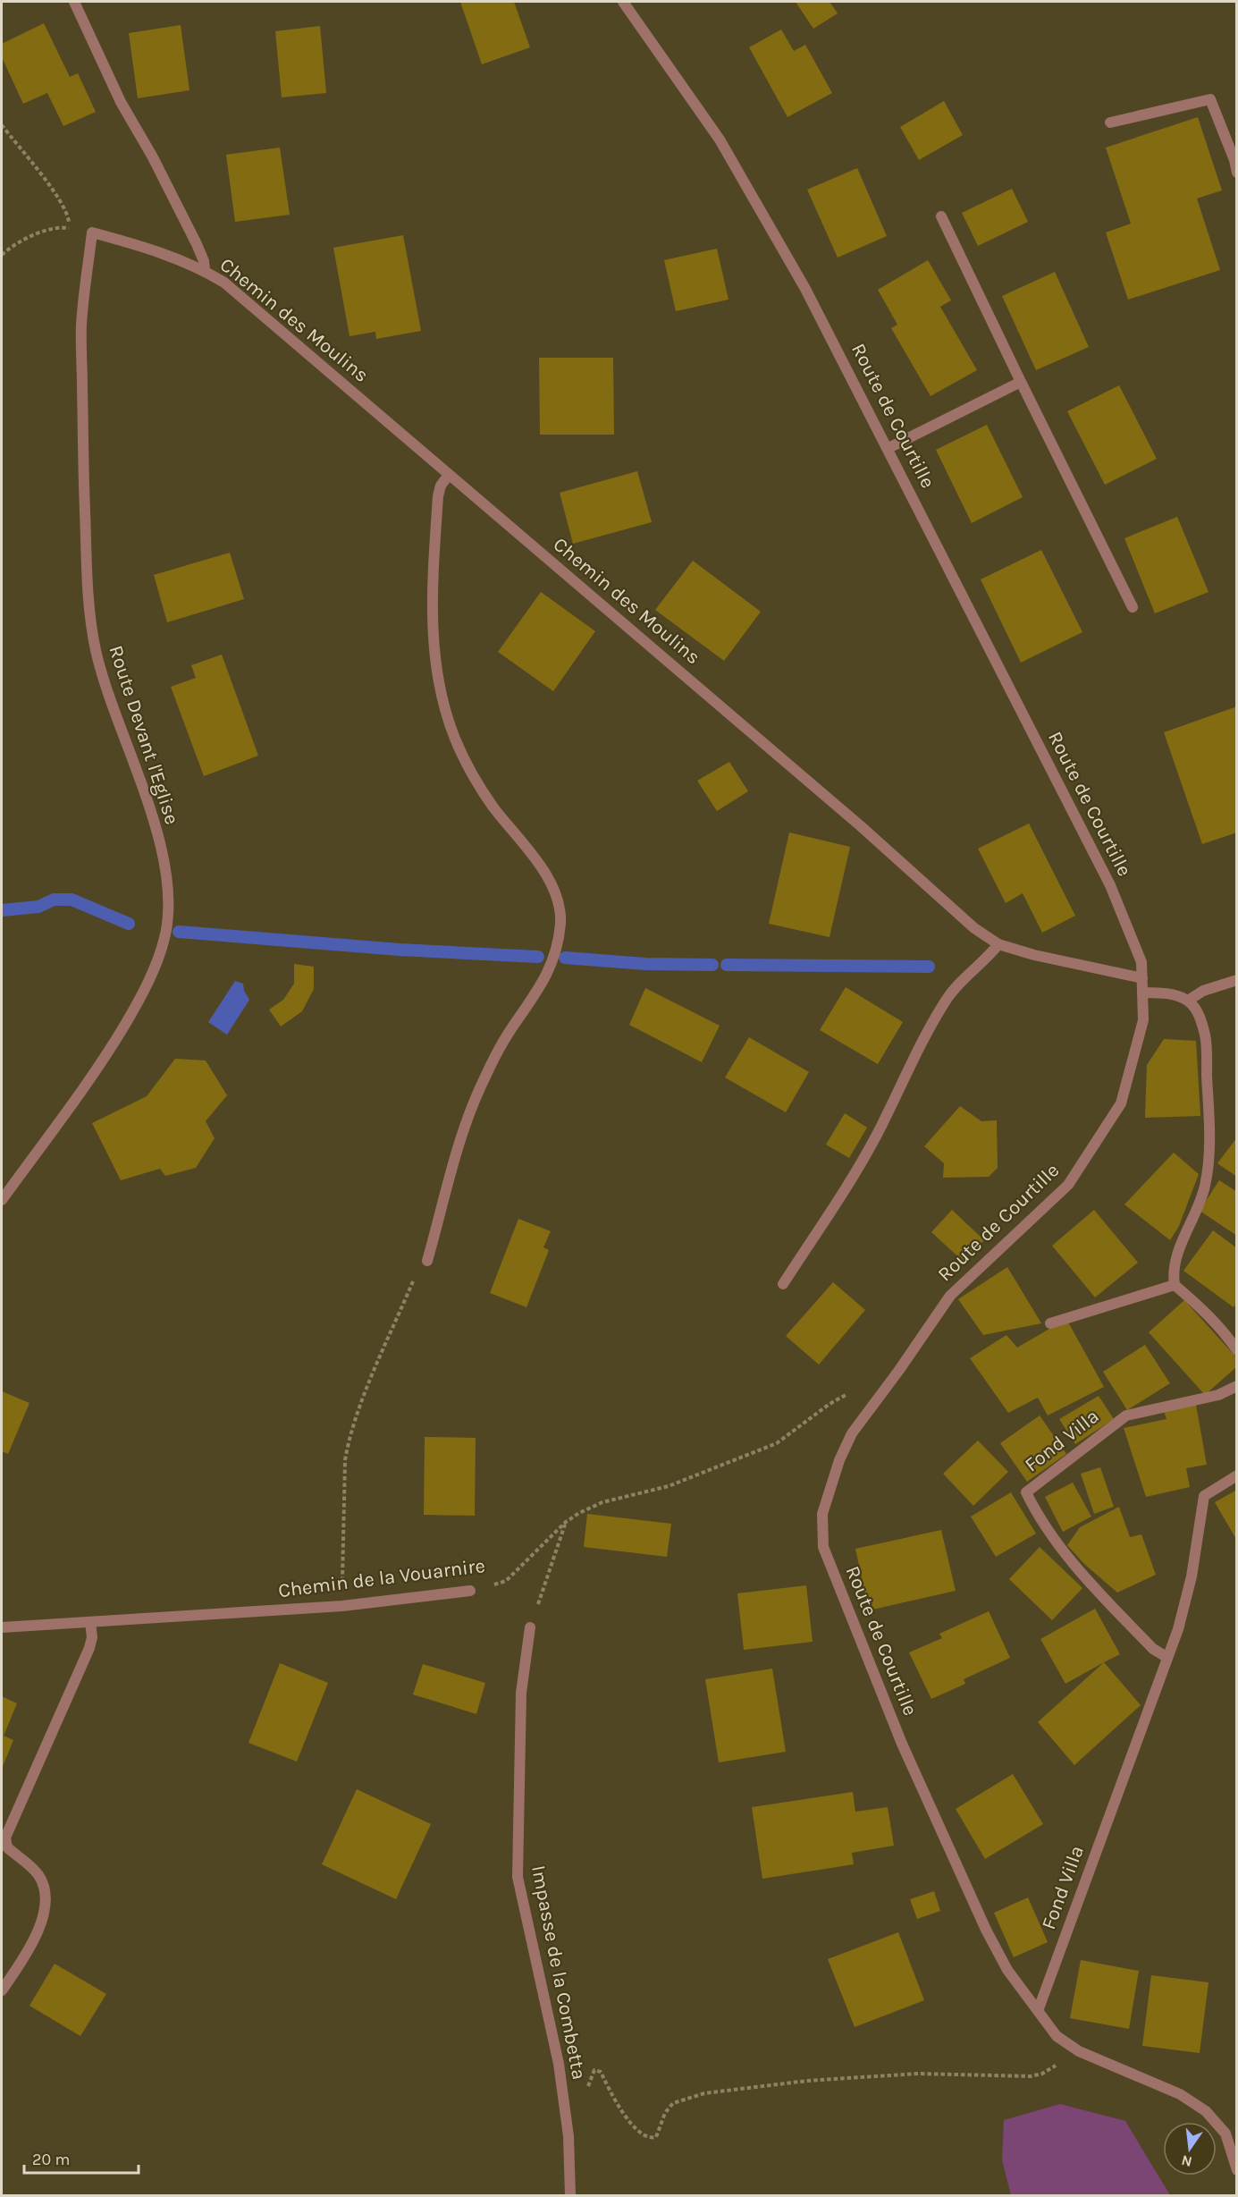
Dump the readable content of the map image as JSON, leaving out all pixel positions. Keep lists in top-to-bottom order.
{
  "streets": {
    "street": [
      "Chemin des Moulins",
      "Route de Courtille",
      "Route Devant l'Eglise",
      "Fond Villa",
      "Chemin de la Vouarnire",
      "Impasse de la Combetta"
    ]
  },
  "crossings": [
    ["Chemin des Moulins", "Route de Courtille"],
    ["Chemin des Moulins", "Route Devant l'Eglise"],
    ["Route de Courtille", "Fond Villa"]
  ],
  "scale_bar": "20 m",
  "north": "bottom"
}
